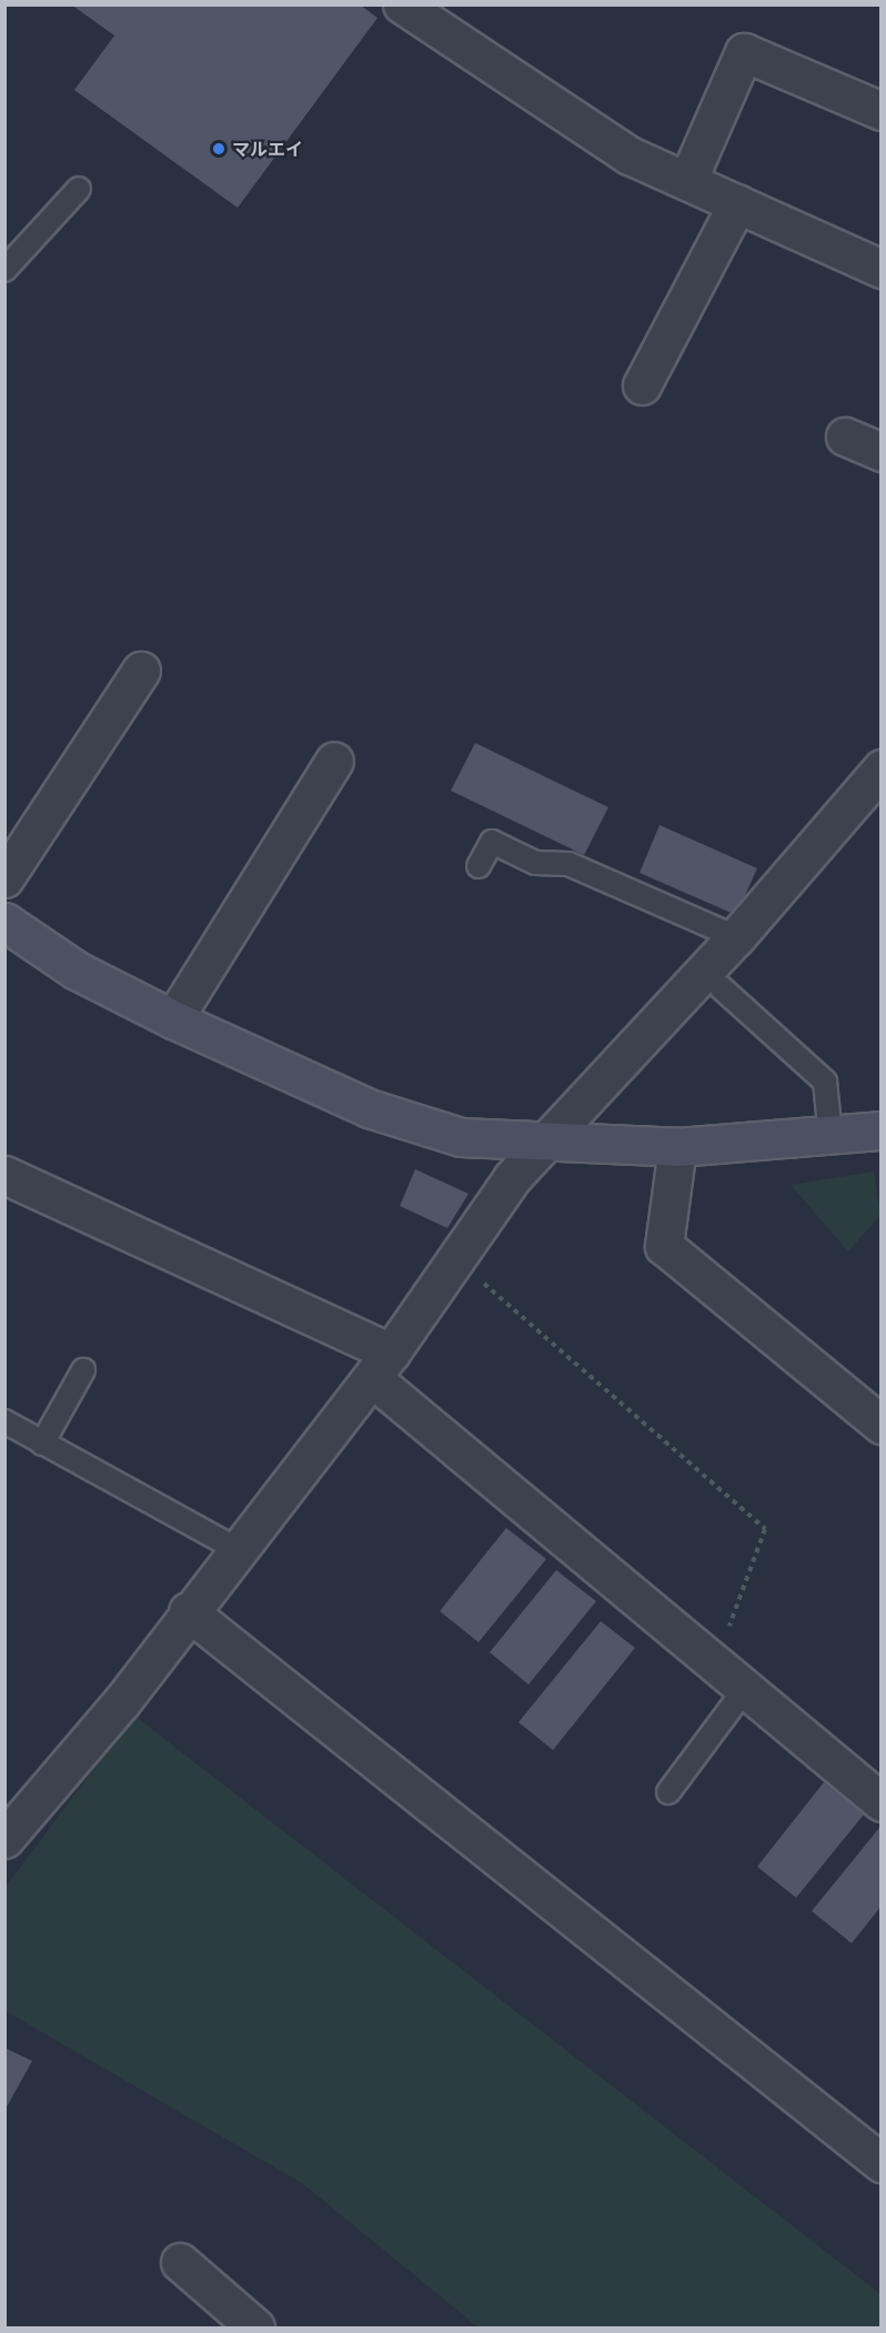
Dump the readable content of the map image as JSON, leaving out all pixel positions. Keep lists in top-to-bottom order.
{
  "places": ["マルエイ"]
}
